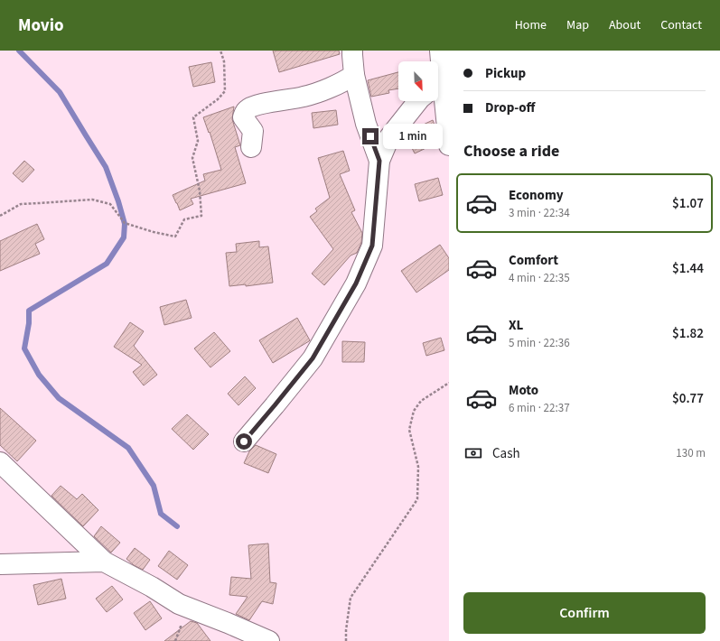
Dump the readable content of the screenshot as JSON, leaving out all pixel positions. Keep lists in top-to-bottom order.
{
  "north": "bottom right",
  "page": {
    "header": "Movio",
    "nav": [
      "Home",
      "Map",
      "About",
      "Contact"
    ],
    "banner": ["Pickup", "Drop-off"],
    "bubble": "1 min",
    "heading": "Choose a ride",
    "list": [
      {
        "name": "Economy",
        "note": "3 min · 22:34",
        "value": "$1.07"
      },
      {
        "name": "Comfort",
        "note": "4 min · 22:35",
        "value": "$1.44"
      },
      {
        "name": "XL",
        "note": "5 min · 22:36",
        "value": "$1.82"
      },
      {
        "name": "Moto",
        "note": "6 min · 22:37",
        "value": "$0.77"
      }
    ],
    "pay": ["Cash", "130 m"],
    "buttons": "Confirm"
  }
}
